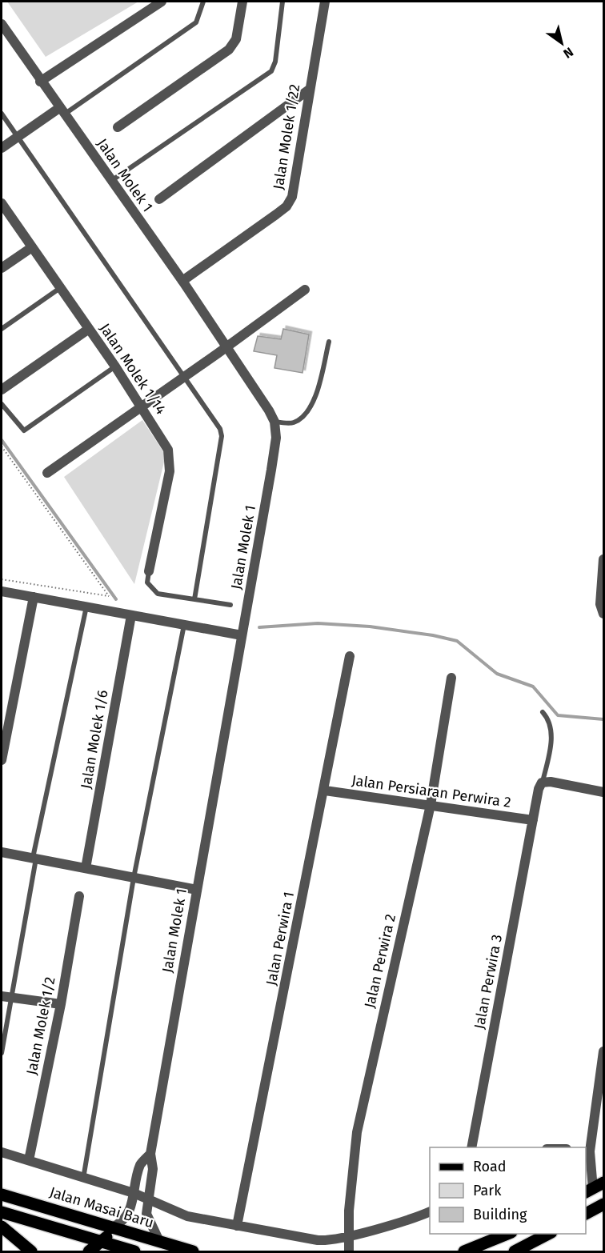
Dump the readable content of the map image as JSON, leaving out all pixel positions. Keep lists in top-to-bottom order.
{
  "streets": {
    "main road": ["Jalan Masai Baru"],
    "street": [
      "Jalan Molek 1/22",
      "Jalan Molek 1",
      "Jalan Molek 1/14",
      "Jalan Molek 1/6",
      "Jalan Persiaran Perwira 2",
      "Jalan Perwira 1",
      "Jalan Perwira 2",
      "Jalan Perwira 3",
      "Jalan Molek 1/2"
    ]
  },
  "crossings": [
    ["Jalan Molek 1/22", "Jalan Molek 1"],
    ["Jalan Molek 1", "Jalan Masai Baru"],
    ["Jalan Persiaran Perwira 2", "Jalan Perwira 1"],
    ["Jalan Persiaran Perwira 2", "Jalan Perwira 2"],
    ["Jalan Persiaran Perwira 2", "Jalan Perwira 3"]
  ],
  "legend": ["Road", "Park", "Building"],
  "north": "bottom right"
}
